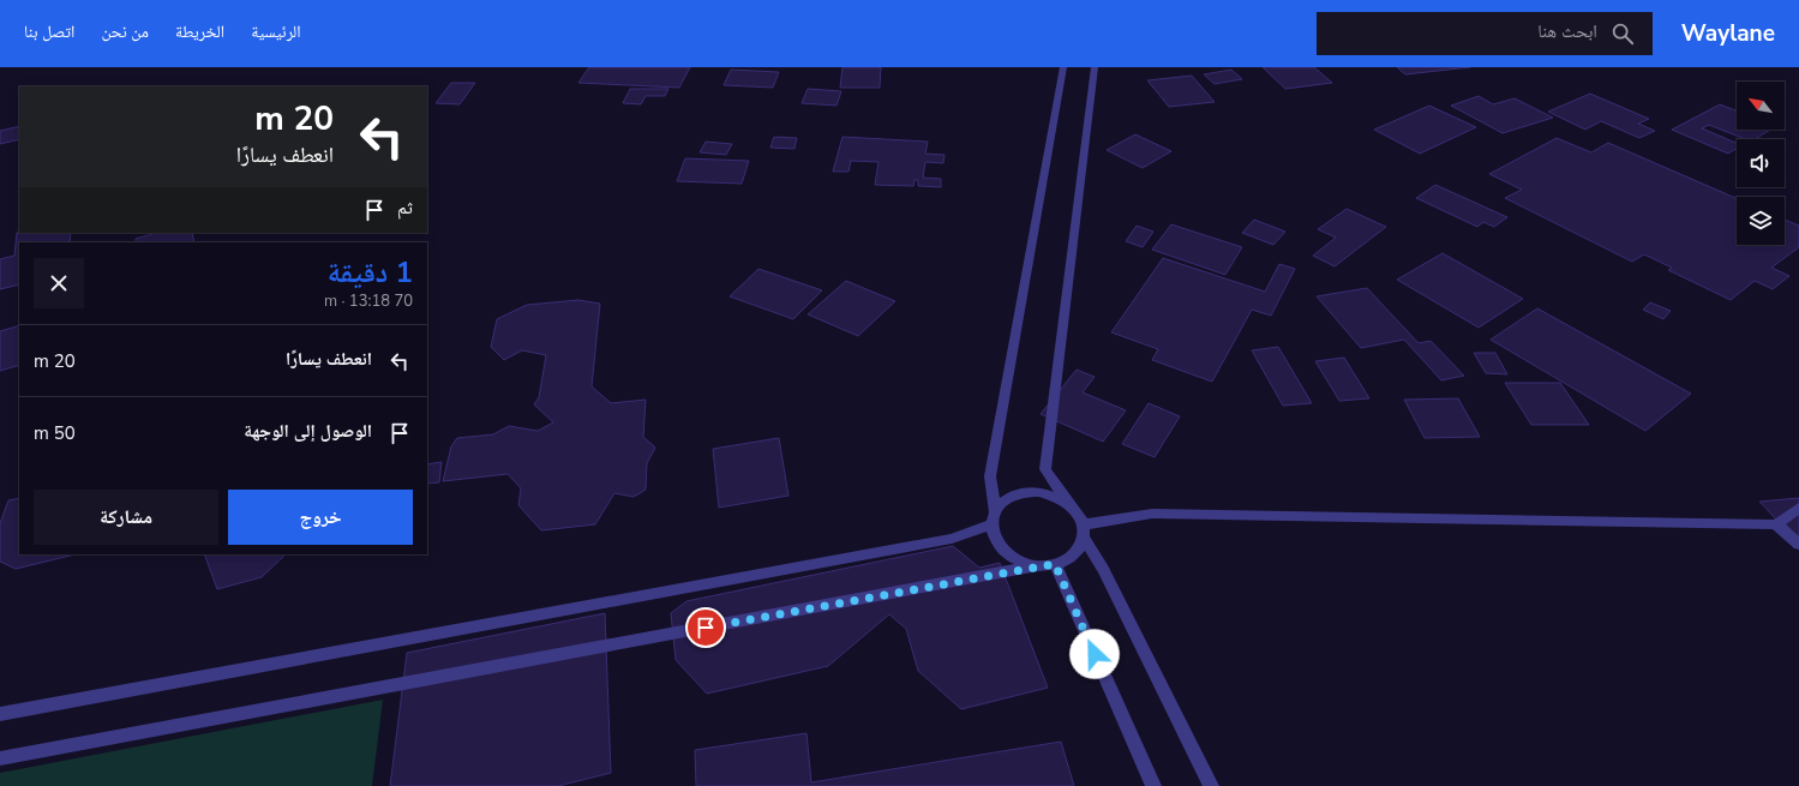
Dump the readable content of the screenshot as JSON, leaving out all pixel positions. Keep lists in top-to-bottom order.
{
  "north": "top left",
  "page": {
    "header": "Waylane",
    "search": "ابحث هنا",
    "nav": [
      "الرئيسية",
      "الخريطة",
      "من نحن",
      "اتصل بنا"
    ],
    "turn": ["20 m", "انعطف يسارًا"],
    "then": "ثم",
    "heading": ["1 دقيقة", "70 m · 13:18"],
    "list": [
      {
        "name": "انعطف يسارًا",
        "value": "20 m"
      },
      {
        "name": "الوصول إلى الوجهة",
        "value": "50 m"
      }
    ],
    "buttons": ["خروج", "مشاركة"]
  }
}
